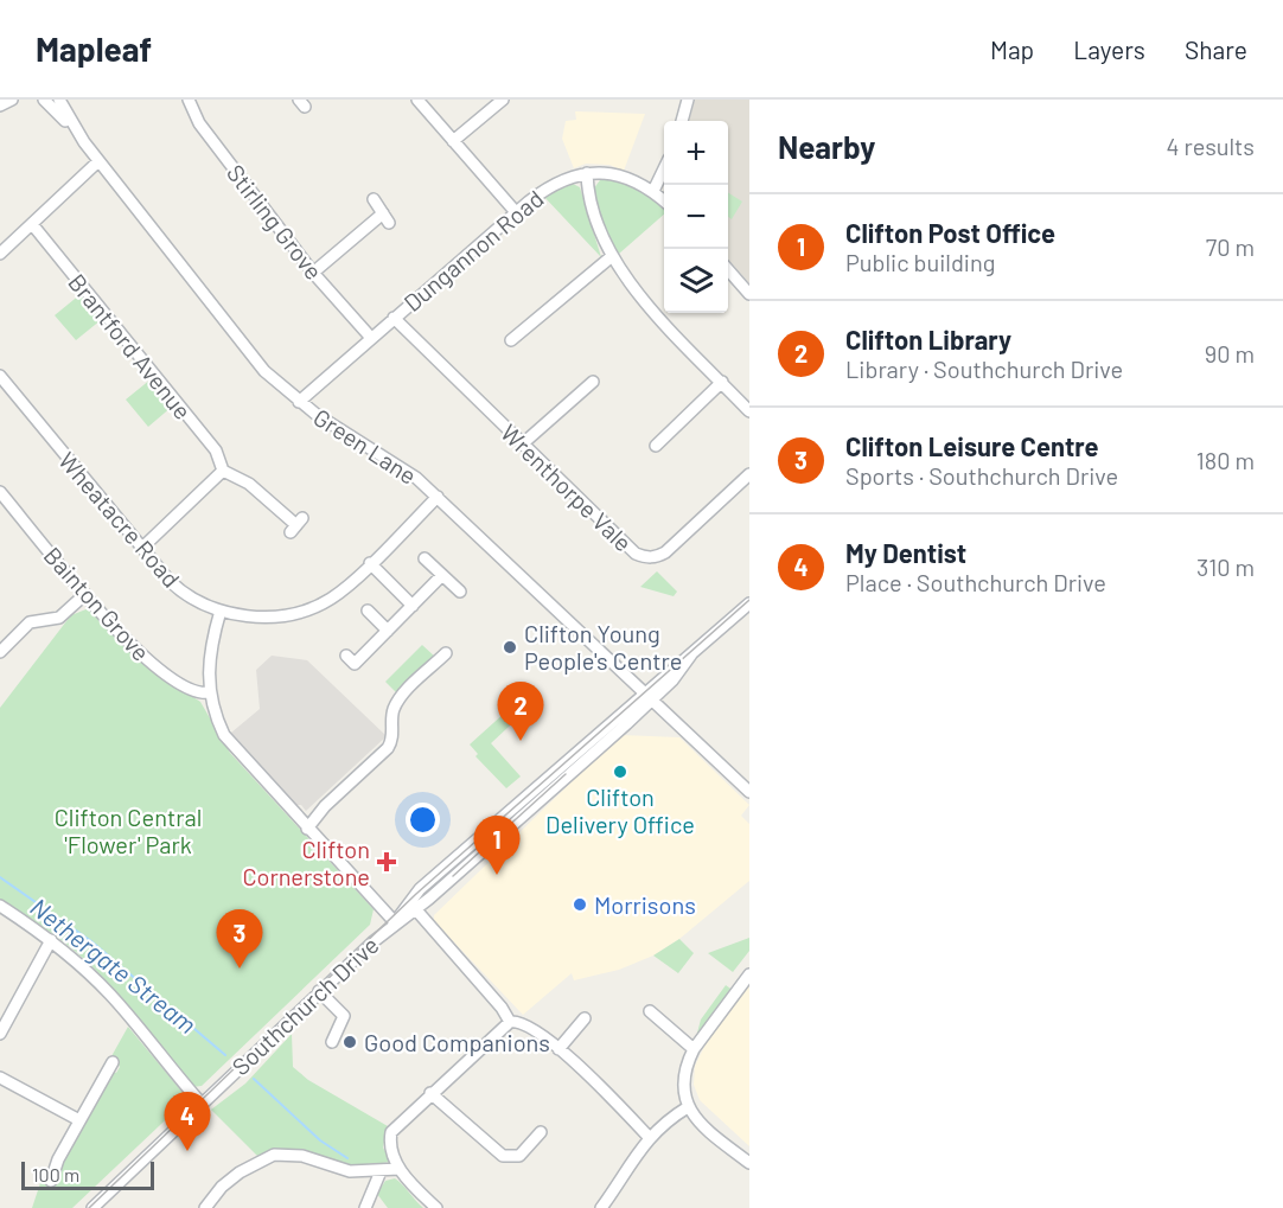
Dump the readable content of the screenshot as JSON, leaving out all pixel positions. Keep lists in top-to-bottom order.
{
  "streets": {
    "street": [
      "Stirling Grove",
      "Dungannon Road",
      "Brantford Avenue",
      "Green Lane",
      "Wrenthorpe Vale",
      "Wheatacre Road",
      "Bainton Grove",
      "Southchurch Drive"
    ]
  },
  "crossings": [
    ["Stirling Grove", "Dungannon Road"],
    ["Dungannon Road", "Green Lane"],
    ["Dungannon Road", "Wrenthorpe Vale"],
    ["Green Lane", "Wheatacre Road"],
    ["Green Lane", "Southchurch Drive"]
  ],
  "water": ["Nethergate Stream"],
  "parks": ["Clifton Central 'Flower' Park"],
  "places": {
    "other": [
      "Clifton Young People's Centre",
      "Clifton Delivery Office",
      "Morrisons",
      "Good Companions"
    ],
    "health": ["Clifton Cornerstone"]
  },
  "scale_bar": "100 m",
  "page": {
    "header": "Mapleaf",
    "nav": ["Map", "Layers", "Share"],
    "heading": ["Nearby", "4 results"],
    "map_buttons": ["+", "−"],
    "list": [
      {
        "mark": "1",
        "name": "Clifton Post Office",
        "note": "Public building",
        "value": "70 m"
      },
      {
        "mark": "2",
        "name": "Clifton Library",
        "note": "Library · Southchurch Drive",
        "value": "90 m"
      },
      {
        "mark": "3",
        "name": "Clifton Leisure Centre",
        "note": "Sports · Southchurch Drive",
        "value": "180 m"
      },
      {
        "mark": "4",
        "name": "My Dentist",
        "note": "Place · Southchurch Drive",
        "value": "310 m"
      }
    ],
    "pins": [
      "2",
      "1",
      "3",
      "4"
    ],
    "scale": "100 m"
  }
}
